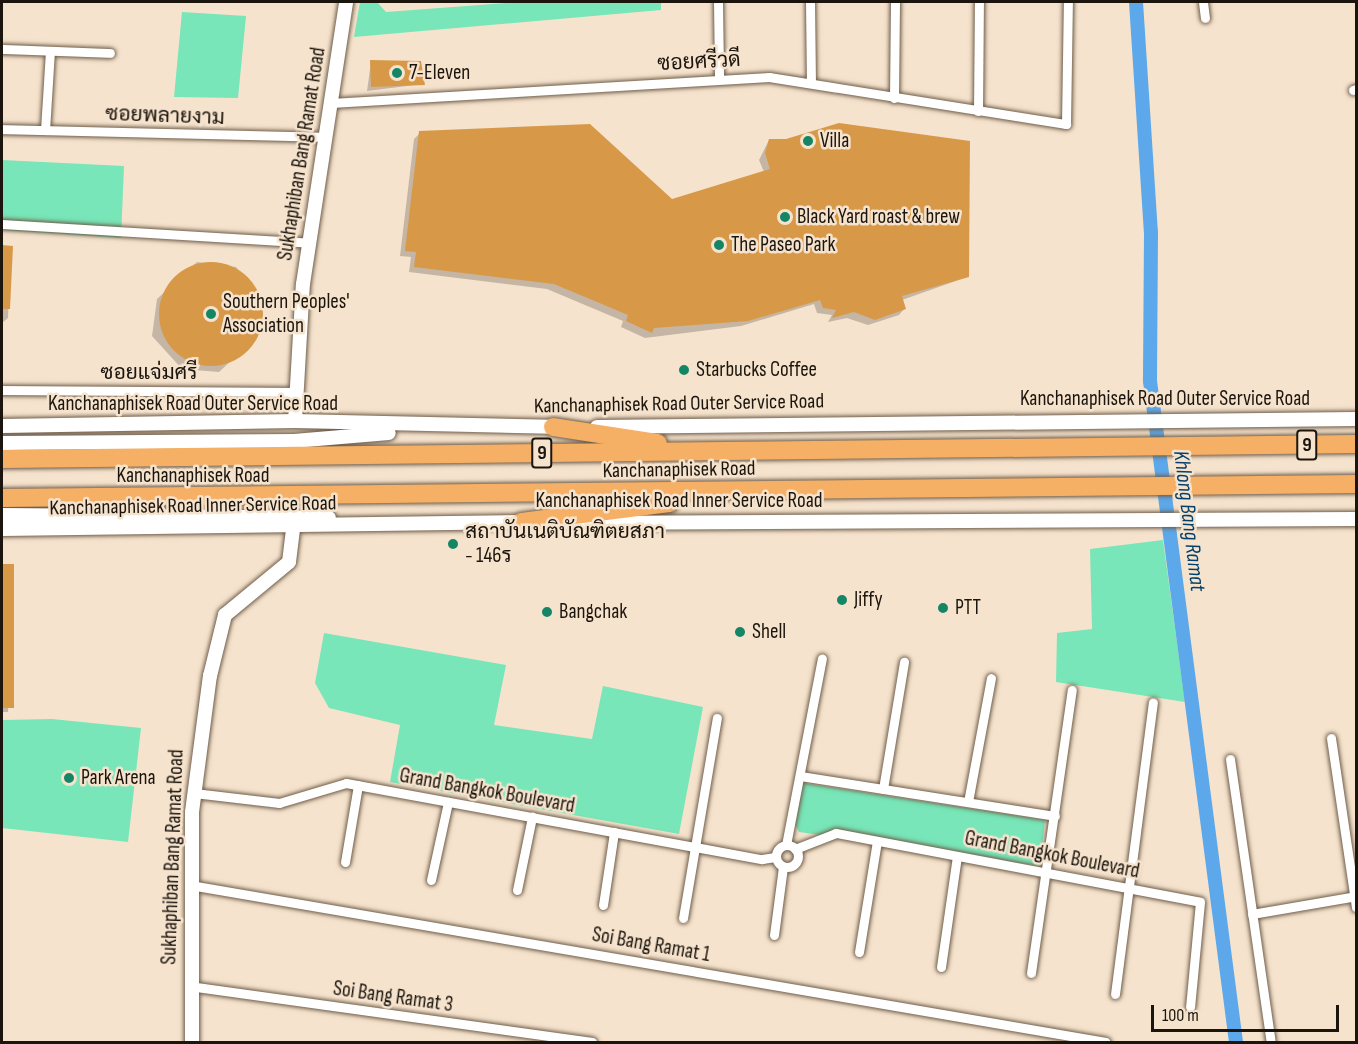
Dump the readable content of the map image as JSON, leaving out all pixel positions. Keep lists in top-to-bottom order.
{
  "streets": {
    "highway": ["9", "Kanchanaphisek Road"],
    "main road": ["Sukhaphiban Bang Ramat Road", "Kanchanaphisek Road Outer Service Road", "Kanchanaphisek Road Inner Service Road"],
    "street": [
      "ซอยศรีวดี",
      "ซอยพลายงาม",
      "ซอยแจ่มศรี",
      "Grand Bangkok Boulevard",
      "Soi Bang Ramat 1",
      "Soi Bang Ramat 3"
    ]
  },
  "crossings": [
    ["ซอยศรีวดี", "Sukhaphiban Bang Ramat Road"],
    ["ซอยพลายงาม", "Sukhaphiban Bang Ramat Road"],
    ["Sukhaphiban Bang Ramat Road", "ซอยแจ่มศรี"],
    ["Sukhaphiban Bang Ramat Road", "Kanchanaphisek Road Outer Service Road"],
    ["Sukhaphiban Bang Ramat Road", "Kanchanaphisek Road Inner Service Road"],
    ["Sukhaphiban Bang Ramat Road", "Grand Bangkok Boulevard"],
    ["Sukhaphiban Bang Ramat Road", "Soi Bang Ramat 1"],
    ["Sukhaphiban Bang Ramat Road", "Soi Bang Ramat 3"]
  ],
  "water": ["Khlong Bang Ramat"],
  "places": [
    "7-Eleven",
    "Villa",
    "Black Yard roast & brew",
    "The Paseo Park",
    "Southern Peoples' Association",
    "Starbucks Coffee",
    "สถาบันเนติบัณฑิตยสภา - 146ร",
    "Jiffy",
    "PTT",
    "Bangchak",
    "Shell",
    "Park Arena"
  ],
  "scale_bar": "100 m"
}
